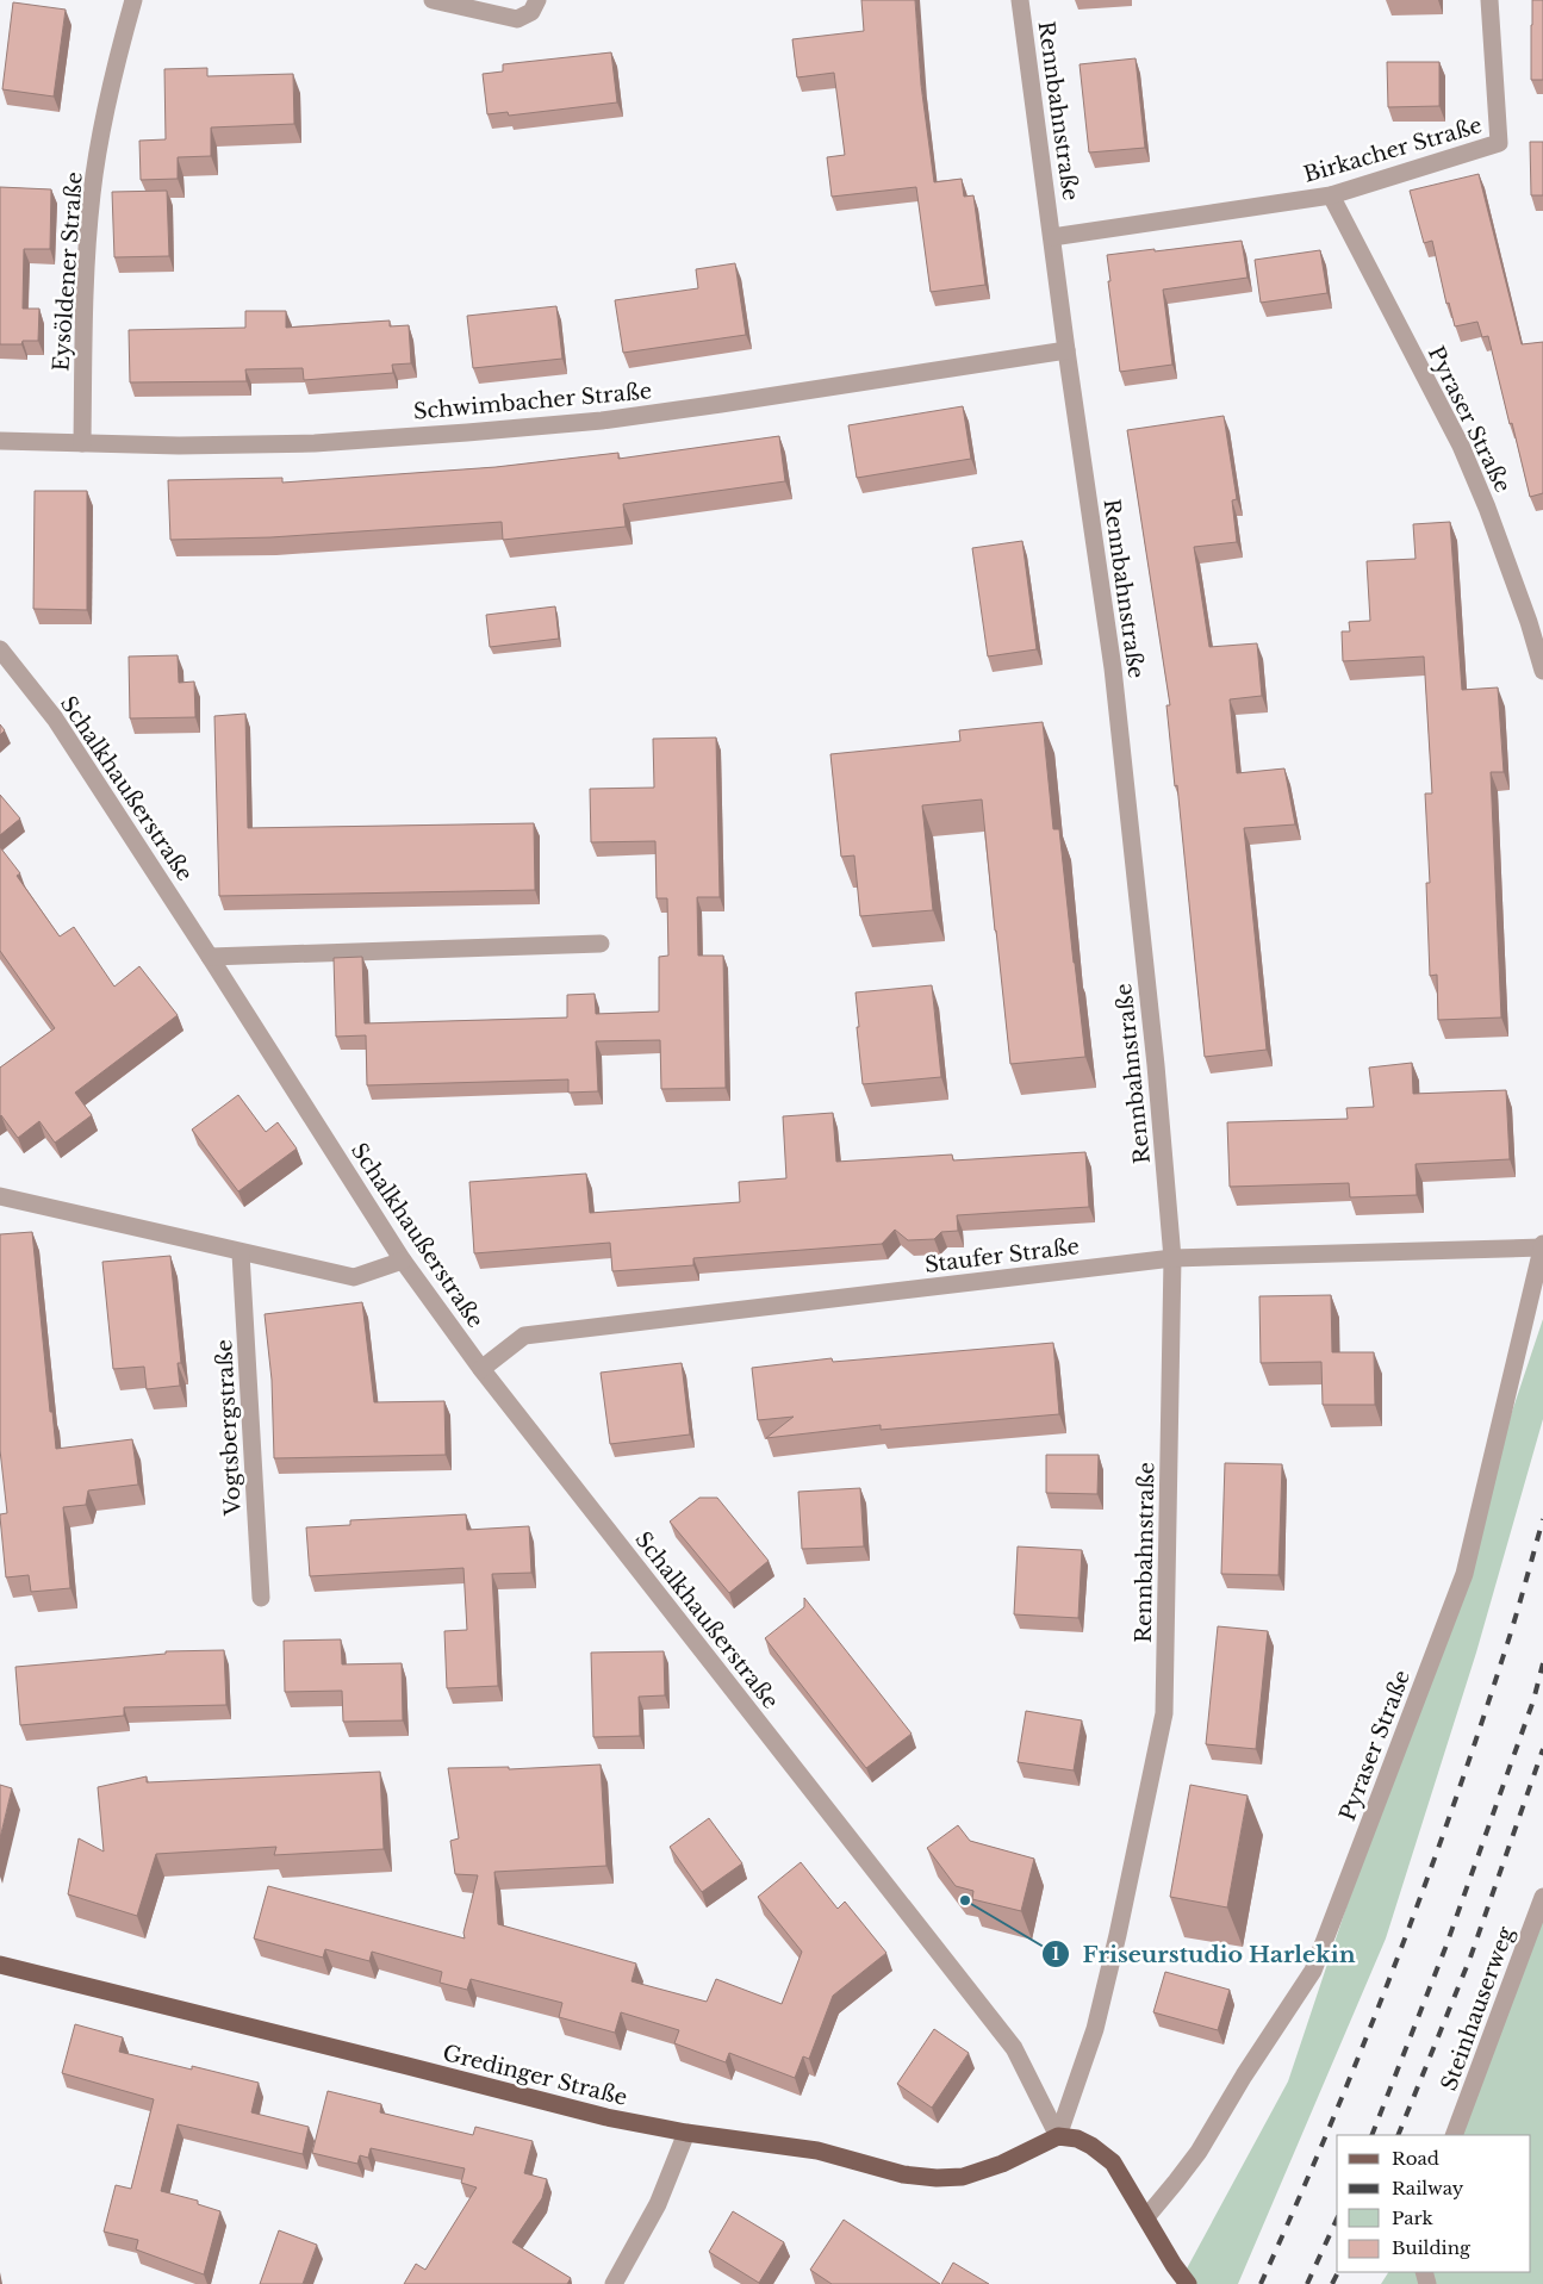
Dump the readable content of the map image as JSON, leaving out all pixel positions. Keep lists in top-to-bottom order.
{
  "streets": {
    "main road": ["Gredinger Straße"],
    "street": [
      "Rennbahnstraße",
      "Birkacher Straße",
      "Eysöldener Straße",
      "Schwimbacher Straße",
      "Pyraser Straße",
      "Schalkhaußerstraße",
      "Staufer Straße",
      "Vogtsbergstraße",
      "Steinhauserweg"
    ]
  },
  "crossings": [
    ["Rennbahnstraße", "Birkacher Straße"],
    ["Rennbahnstraße", "Schwimbacher Straße"],
    ["Rennbahnstraße", "Schalkhaußerstraße"],
    ["Rennbahnstraße", "Staufer Straße"],
    ["Rennbahnstraße", "Gredinger Straße"],
    ["Birkacher Straße", "Pyraser Straße"],
    ["Eysöldener Straße", "Schwimbacher Straße"],
    ["Pyraser Straße", "Staufer Straße"],
    ["Schalkhaußerstraße", "Staufer Straße"],
    ["Schalkhaußerstraße", "Gredinger Straße"]
  ],
  "places": ["Friseurstudio Harlekin"],
  "legend": [
    "Road",
    "Railway",
    "Park",
    "Building"
  ]
}
